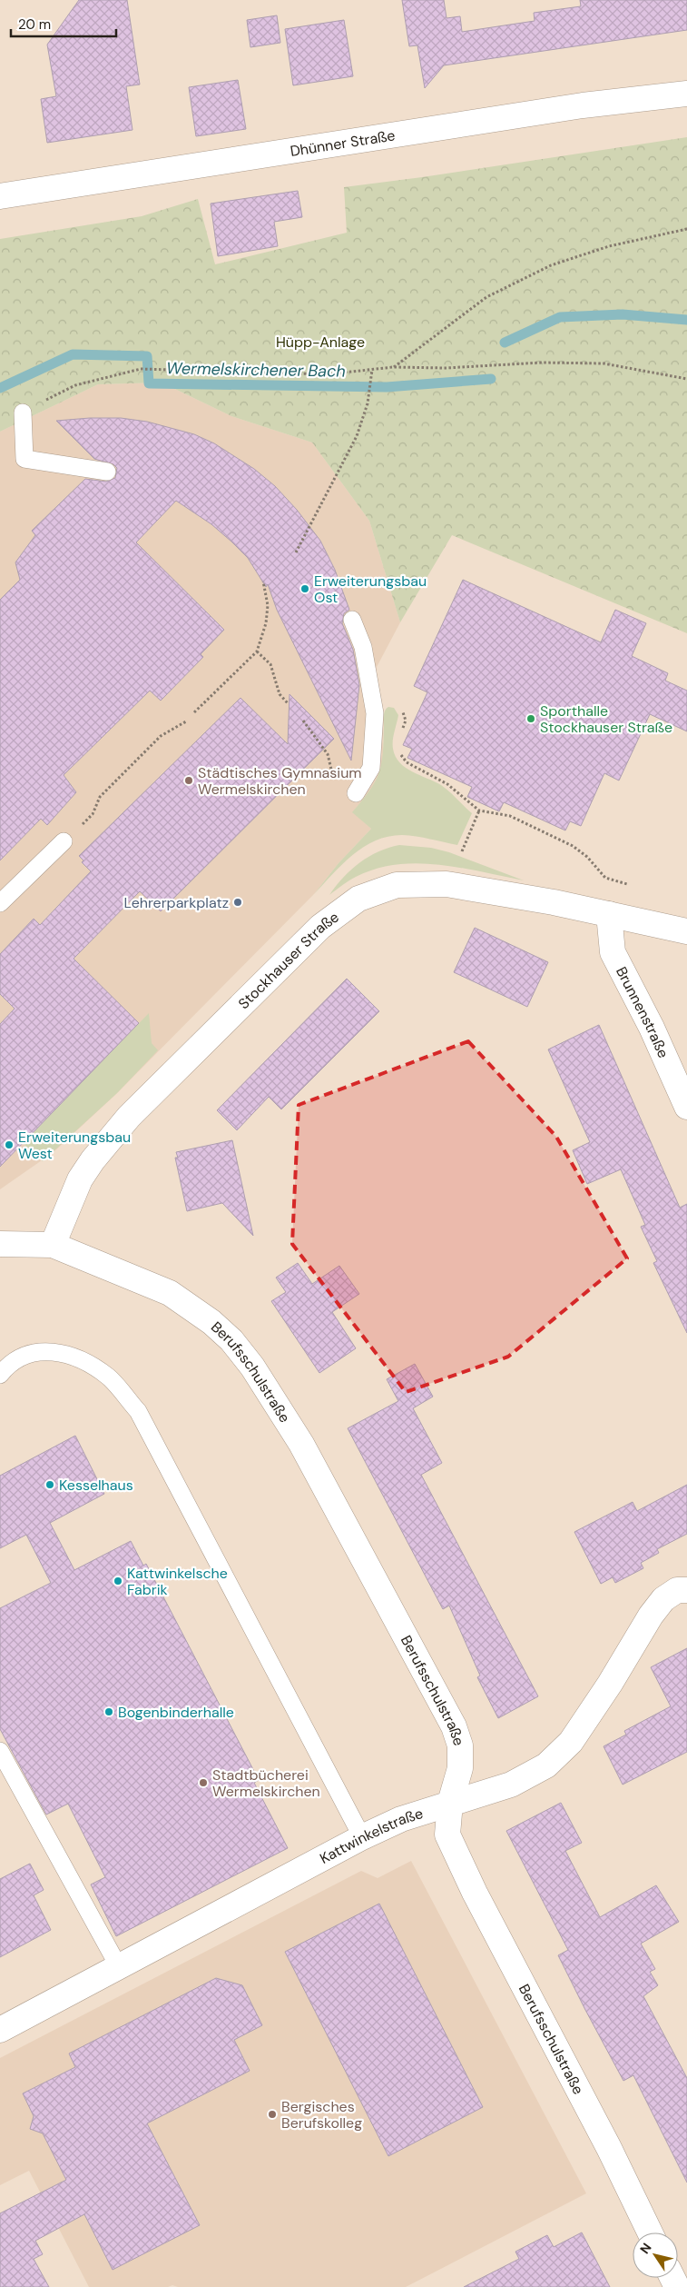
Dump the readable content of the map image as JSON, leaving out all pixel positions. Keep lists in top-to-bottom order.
{
  "streets": {
    "street": [
      "Dhünner Straße",
      "Stockhauser Straße",
      "Brunnenstraße",
      "Berufsschulstraße",
      "Kattwinkelstraße"
    ]
  },
  "crossings": [
    ["Stockhauser Straße", "Brunnenstraße"],
    ["Stockhauser Straße", "Berufsschulstraße"],
    ["Berufsschulstraße", "Kattwinkelstraße"]
  ],
  "water": ["Wermelskirchener Bach"],
  "parks": ["Hüpp-Anlage"],
  "places": [
    "Erweiterungsbau Ost",
    "Sporthalle Stockhauser Straße",
    "Städtisches Gymnasium Wermelskirchen",
    "Lehrerparkplatz",
    "Erweiterungsbau West",
    "Kesselhaus",
    "Kattwinkelsche Fabrik",
    "Bogenbinderhalle",
    "Stadtbücherei Wermelskirchen",
    "Bergisches Berufskolleg"
  ],
  "scale_bar": "20 m",
  "north": "top left"
}
